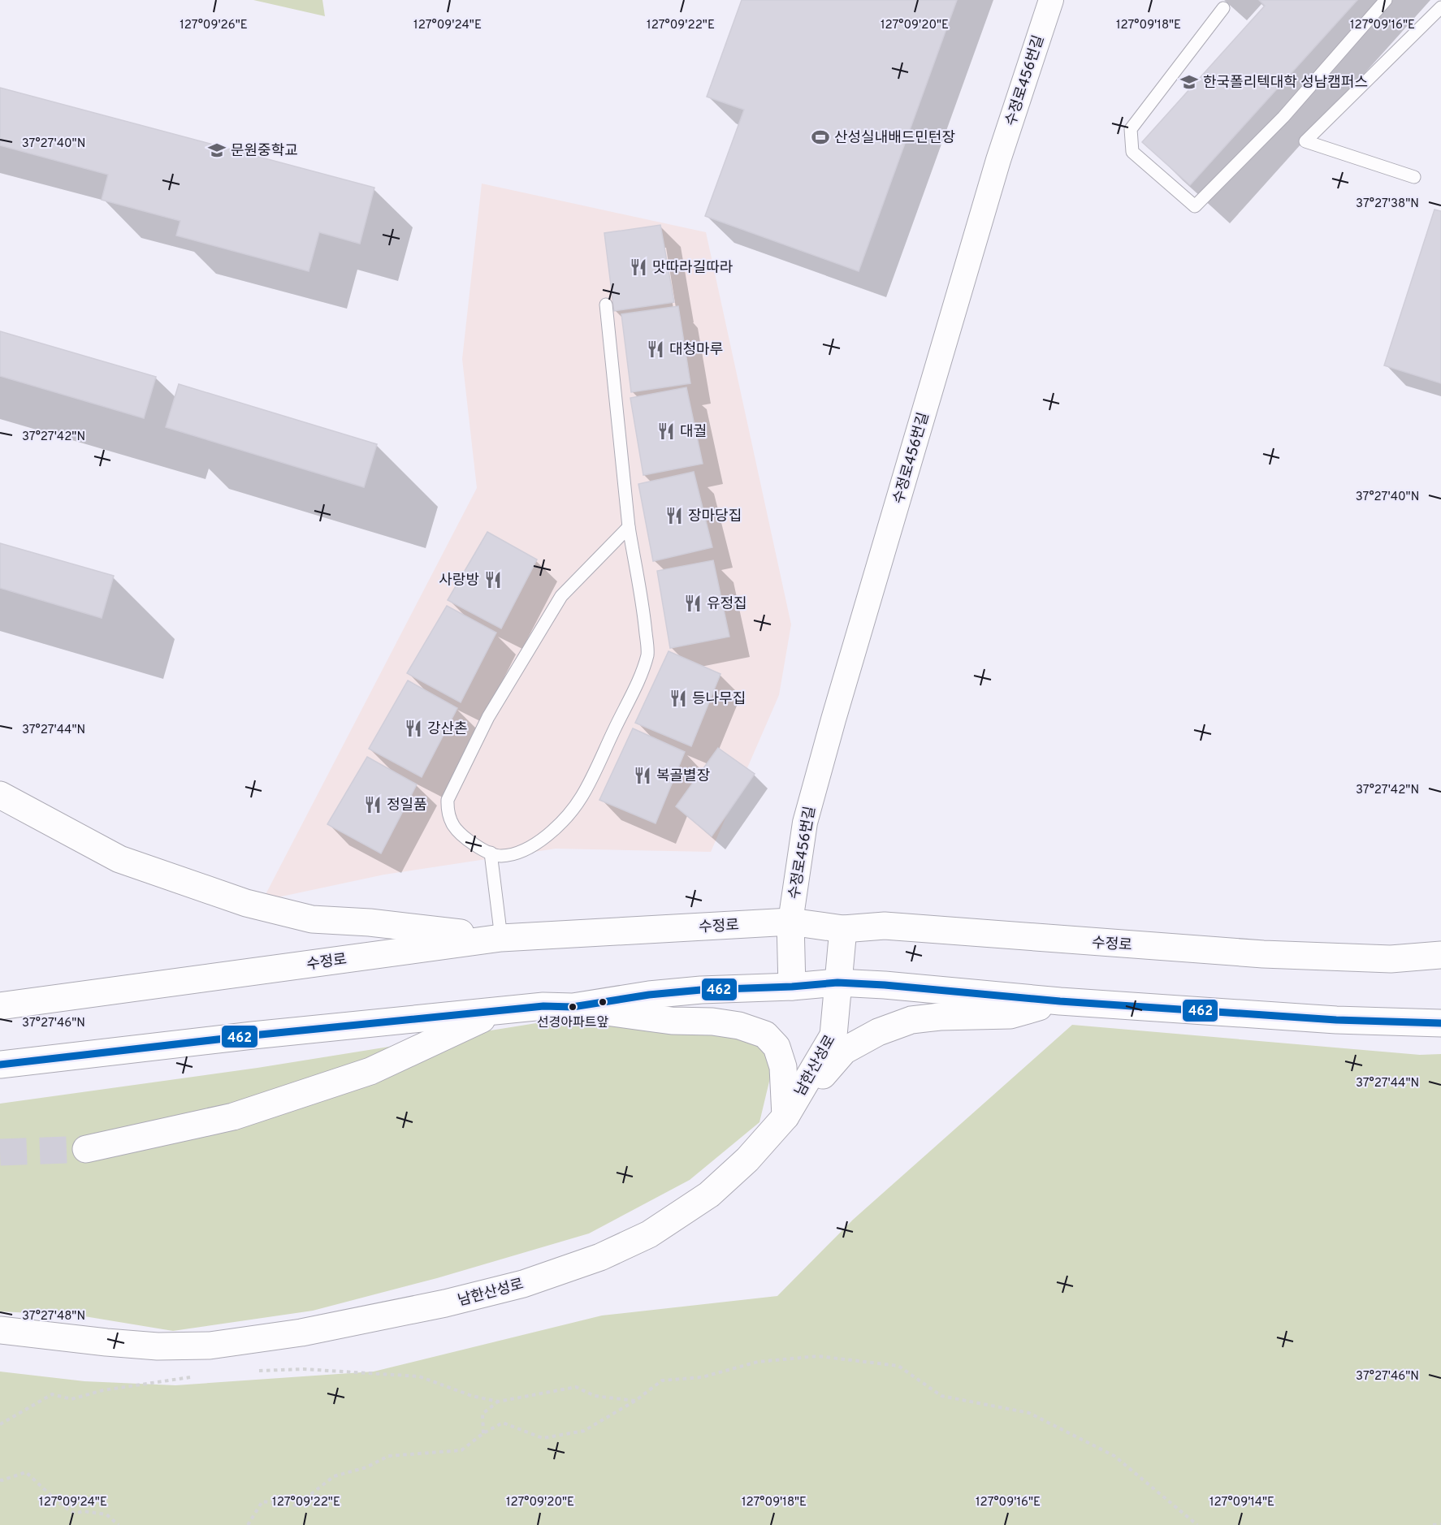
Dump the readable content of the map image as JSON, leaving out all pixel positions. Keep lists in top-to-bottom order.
{
  "streets": {
    "main road": ["수정로", "남한산성로"],
    "street": ["수정로456번길"]
  },
  "crossings": [
    ["수정로456번길", "수정로"],
    ["수정로", "남한산성로"]
  ],
  "places": {
    "school or university": ["한국폴리텍대학 성남캠퍼스", "문원중학교"],
    "sports": ["산성실내배드민턴장"],
    "restaurant": [
      "맛따라길따라",
      "대청마루",
      "대궐",
      "장마당집",
      "사랑방",
      "유정집",
      "등나무집",
      "강산촌",
      "복골별장",
      "정일품"
    ],
    "other": ["선경아파트앞"]
  },
  "lines": ["transit line 462"],
  "coordinates": [
    "127°09'26\"E",
    "127°09'24\"E",
    "127°09'22\"E",
    "127°09'20\"E",
    "127°09'18\"E",
    "127°09'16\"E",
    "37°27'40\"N",
    "37°27'38\"N",
    "37°27'42\"N",
    "37°27'44\"N",
    "37°27'46\"N",
    "37°27'48\"N",
    "127°09'14\"E"
  ]
}
